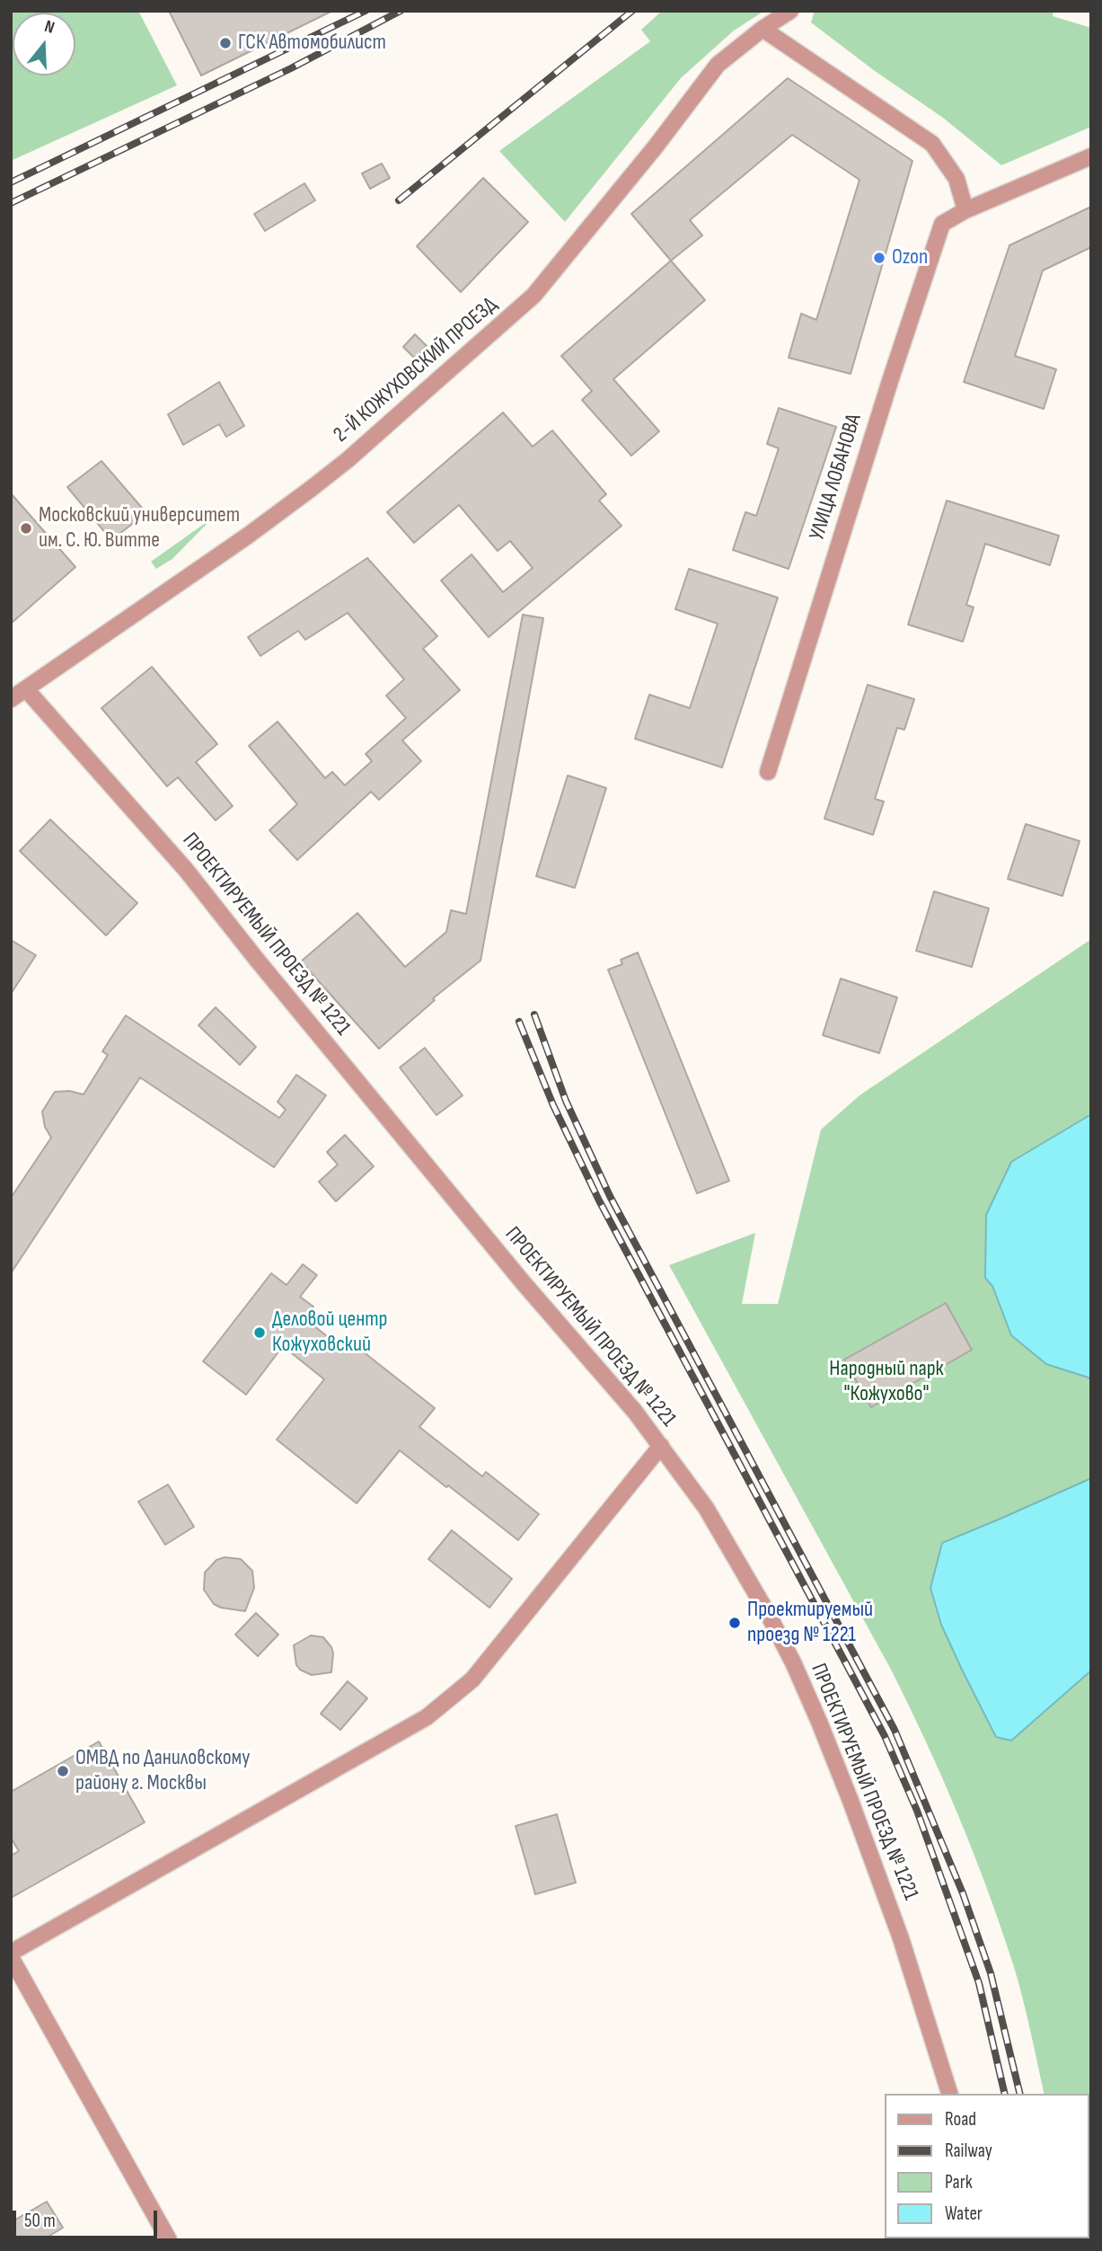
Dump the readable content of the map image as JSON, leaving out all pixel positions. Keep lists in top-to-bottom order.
{
  "streets": {
    "street": ["2-Й КОЖУХОВСКИЙ ПРОЕЗД", "УЛИЦА ЛОБАНОВА", "ПРОЕКТИРУЕМЫЙ ПРОЕЗД № 1221"]
  },
  "crossings": [
    ["2-Й КОЖУХОВСКИЙ ПРОЕЗД", "ПРОЕКТИРУЕМЫЙ ПРОЕЗД № 1221"]
  ],
  "parks": ["Народный парк \"Кожухово\""],
  "places": [
    "ГСК Автомобилист",
    "Ozon",
    "Московский университет им. С. Ю. Витте",
    "Деловой центр Кожуховский",
    "Проектируемый проезд № 1221",
    "ОМВД по Даниловскому району г. Москвы"
  ],
  "legend": [
    "Road",
    "Railway",
    "Park",
    "Water"
  ],
  "scale_bar": "50 m",
  "north": "top"
}
